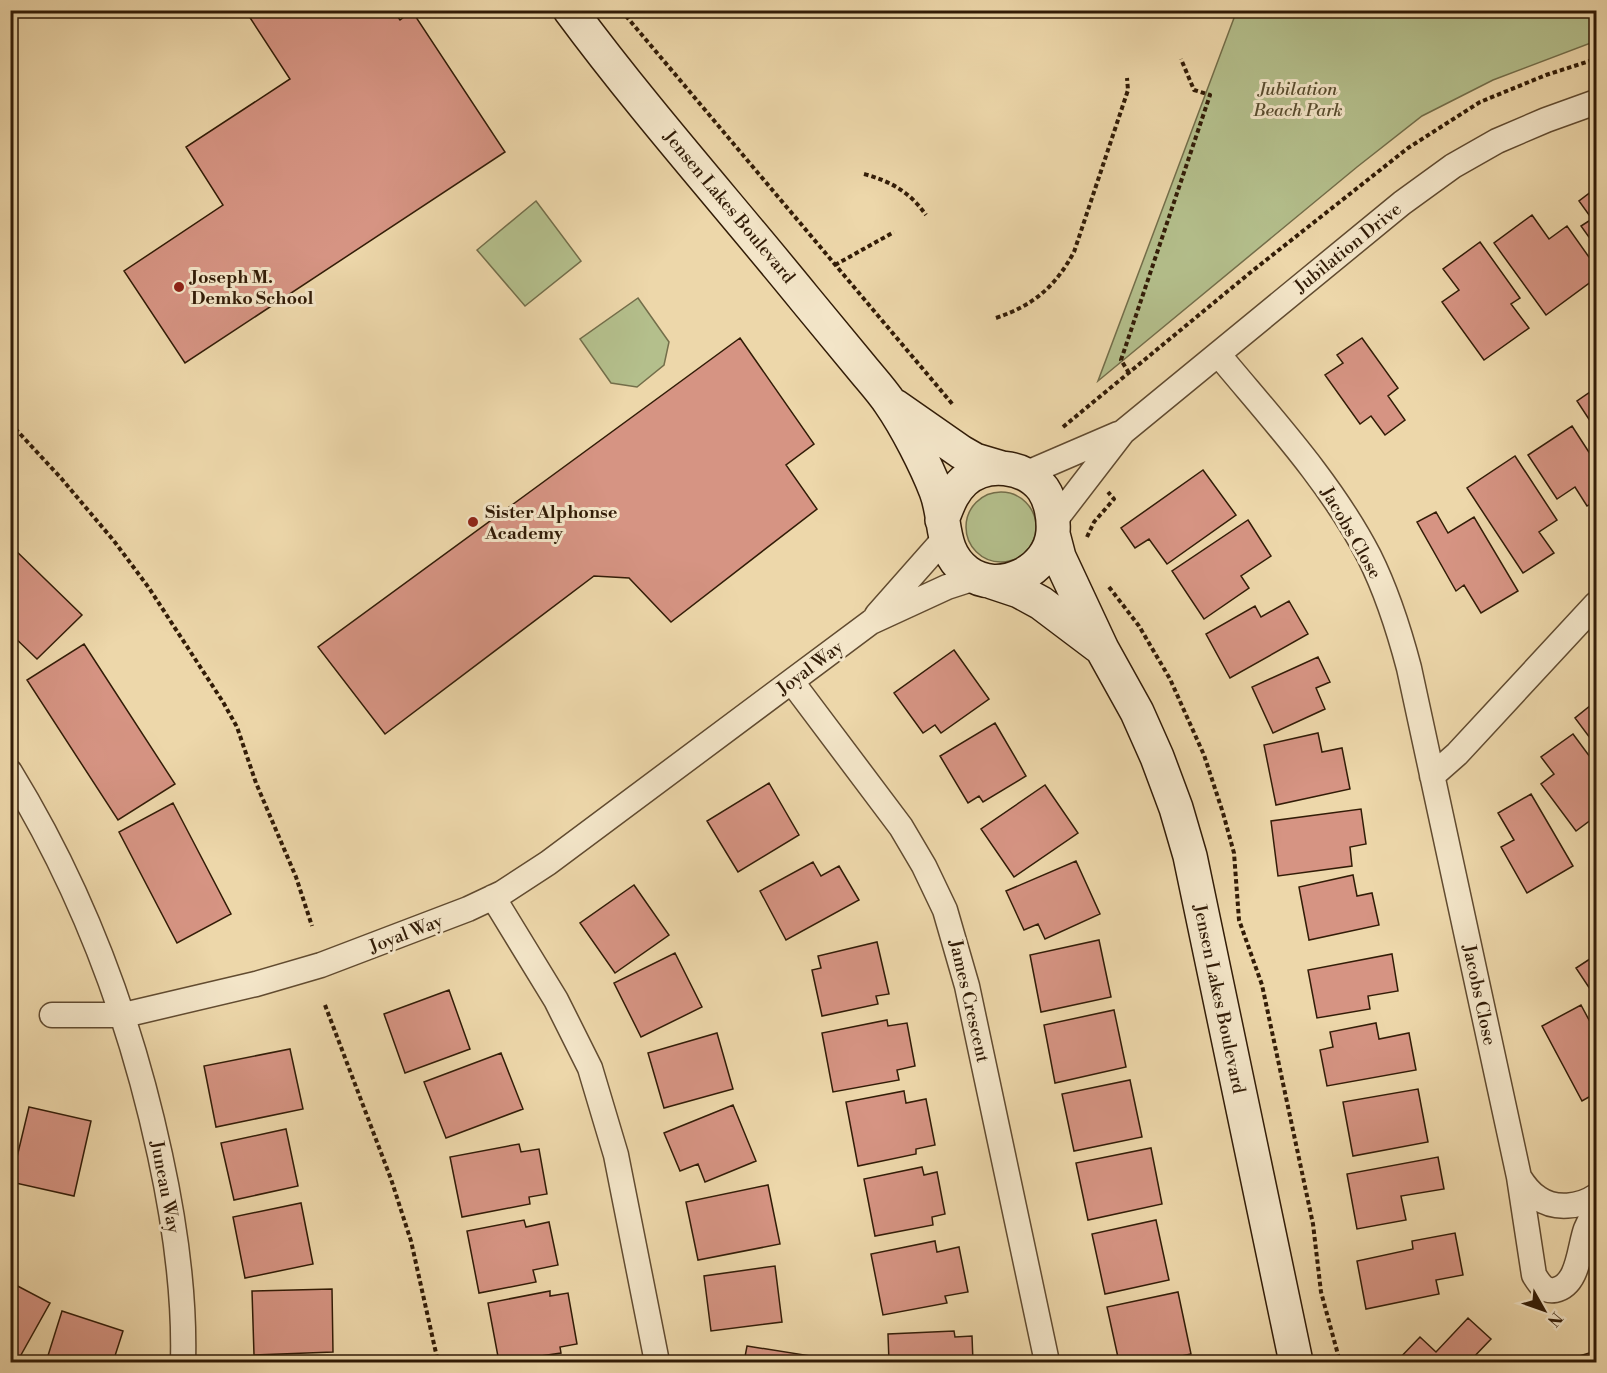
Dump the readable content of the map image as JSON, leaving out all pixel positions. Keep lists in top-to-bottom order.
{
  "streets": {
    "street": [
      "Jensen Lakes Boulevard",
      "Jubilation Drive",
      "Jacobs Close",
      "Joyal Way",
      "James Crescent",
      "Juneau Way"
    ]
  },
  "crossings": [
    ["Jensen Lakes Boulevard", "Jubilation Drive"],
    ["Jensen Lakes Boulevard", "Joyal Way"],
    ["Jubilation Drive", "Jacobs Close"],
    ["Jubilation Drive", "Joyal Way"],
    ["Joyal Way", "James Crescent"],
    ["Joyal Way", "Juneau Way"]
  ],
  "parks": ["Jubilation Beach Park"],
  "places": ["Joseph M. Demko School", "Sister Alphonse Academy"],
  "north": "bottom right"
}
